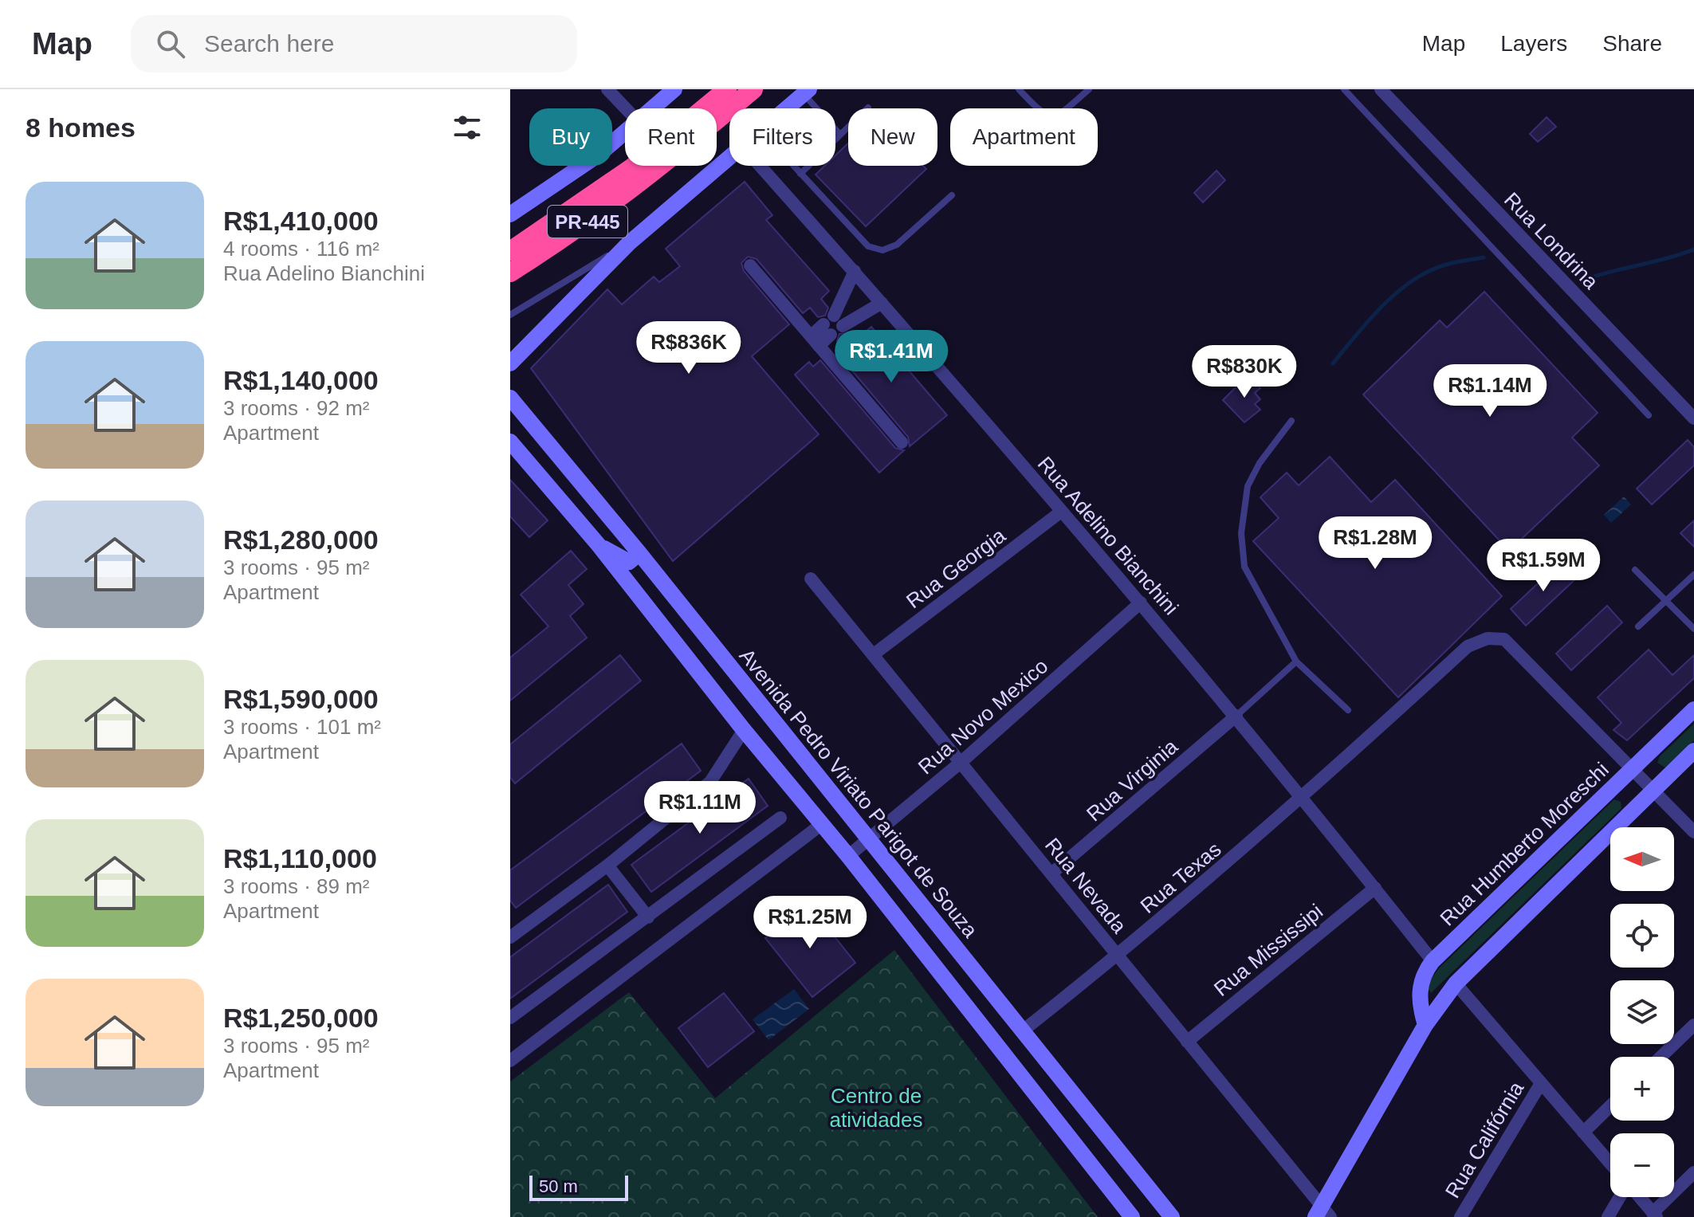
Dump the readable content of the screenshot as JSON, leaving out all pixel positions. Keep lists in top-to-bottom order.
{
  "streets": {
    "highway": ["PR-445"],
    "street": [
      "Rua Londrina",
      "Rua Adelino Bianchini",
      "Rua Georgia",
      "Rua Novo Mexico",
      "Rua Virginia",
      "Avenida Pedro Viriato Parigot de Souza",
      "Rua Humberto Moreschi",
      "Rua Texas",
      "Rua Nevada",
      "Rua Mississipi",
      "Rua Califórnia"
    ]
  },
  "crossings": [
    ["Rua Adelino Bianchini", "Rua Georgia"],
    ["Rua Adelino Bianchini", "Rua Novo Mexico"],
    ["Rua Adelino Bianchini", "Rua Virginia"],
    ["Rua Adelino Bianchini", "Rua Humberto Moreschi"],
    ["Rua Adelino Bianchini", "Rua Texas"],
    ["Rua Adelino Bianchini", "Rua Mississipi"],
    ["Rua Georgia", "Rua Nevada"],
    ["Rua Novo Mexico", "Avenida Pedro Viriato Parigot de Souza"],
    ["Rua Novo Mexico", "Rua Nevada"],
    ["Rua Virginia", "Rua Nevada"],
    ["Avenida Pedro Viriato Parigot de Souza", "Rua Texas"],
    ["Rua Humberto Moreschi", "Rua Texas"],
    ["Rua Texas", "Rua Nevada"],
    ["Rua Nevada", "Rua Mississipi"]
  ],
  "parks": ["Centro de atividades"],
  "scale_bar": "50 m",
  "north": "left",
  "page": {
    "header": "Map",
    "search": "Search here",
    "nav": ["Map", "Layers", "Share"],
    "heading": "8 homes",
    "chip": [
      "Buy",
      "Rent",
      "Filters",
      "New",
      "Apartment"
    ],
    "list": [
      {
        "name": "R$1,410,000",
        "note": "4 rooms · 116 m² · Rua Adelino Bianchini"
      },
      {
        "name": "R$1,140,000",
        "note": "3 rooms · 92 m² · Apartment"
      },
      {
        "name": "R$1,280,000",
        "note": "3 rooms · 95 m² · Apartment"
      },
      {
        "name": "R$1,590,000",
        "note": "3 rooms · 101 m² · Apartment"
      },
      {
        "name": "R$1,110,000",
        "note": "3 rooms · 89 m² · Apartment"
      },
      {
        "name": "R$1,250,000",
        "note": "3 rooms · 95 m² · Apartment"
      }
    ],
    "price": [
      "R$836K",
      "R$1.41M",
      "R$830K",
      "R$1.14M",
      "R$1.28M",
      "R$1.59M",
      "R$1.11M",
      "R$1.25M"
    ],
    "map_buttons": ["+", "−"],
    "scale": "50 m"
  }
}
